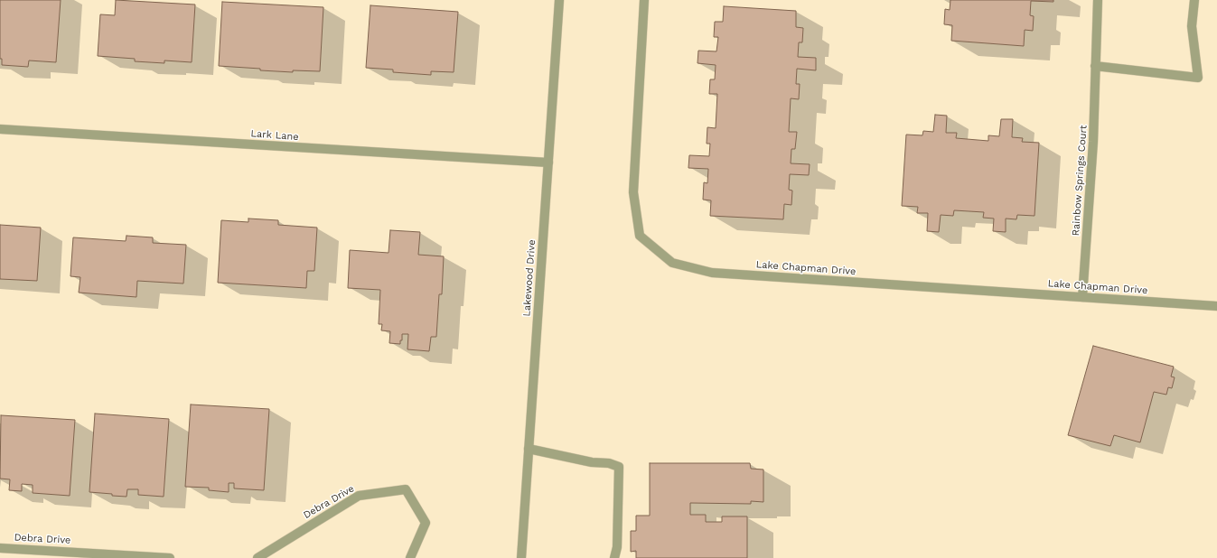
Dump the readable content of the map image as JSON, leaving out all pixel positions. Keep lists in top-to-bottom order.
{
  "streets": {
    "street": [
      "Lark Lane",
      "Rainbow Springs Court",
      "Lake Chapman Drive",
      "Lakewood Drive",
      "Debra Drive"
    ]
  },
  "crossings": [
    ["Lark Lane", "Lakewood Drive"],
    ["Rainbow Springs Court", "Lake Chapman Drive"]
  ]
}
